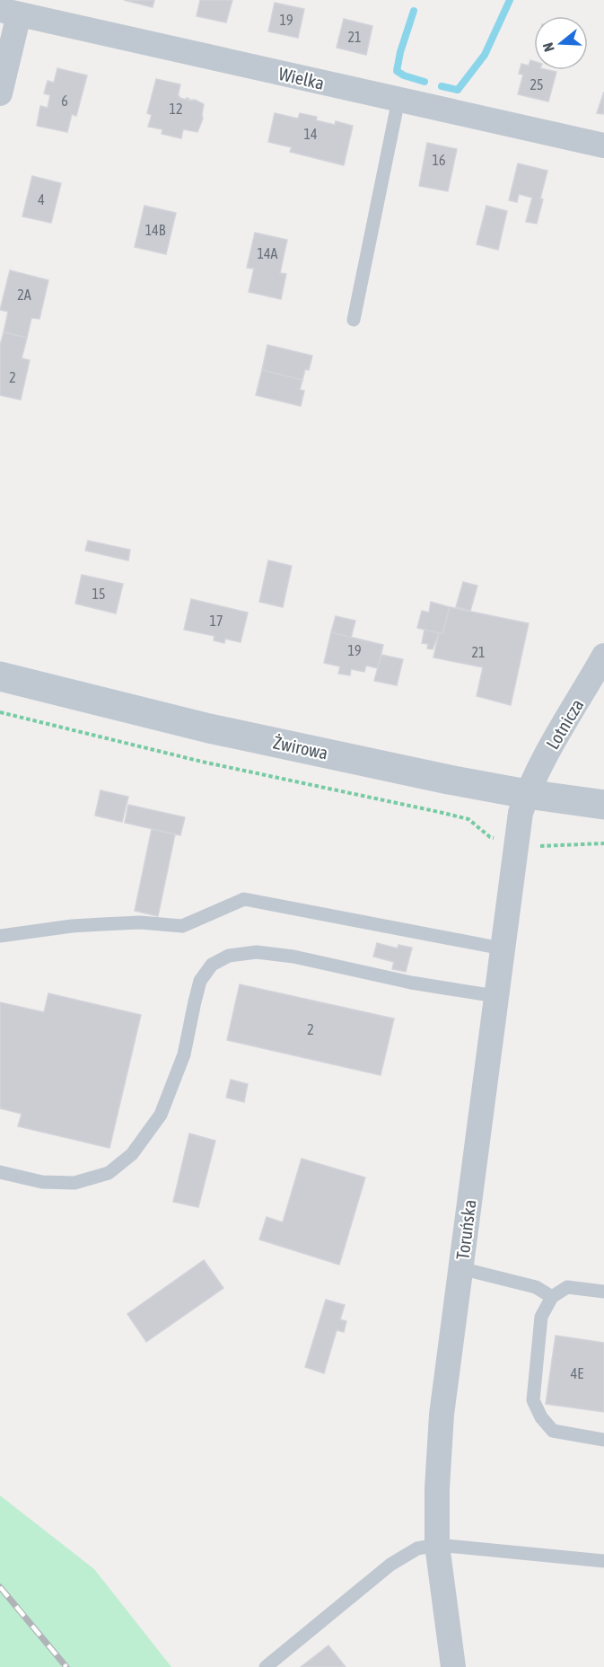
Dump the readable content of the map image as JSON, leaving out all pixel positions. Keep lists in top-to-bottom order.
{
  "streets": {
    "street": [
      "Wielka",
      "Lotnicza",
      "Żwirowa",
      "Toruńska"
    ]
  },
  "crossings": [
    ["Lotnicza", "Żwirowa"],
    ["Lotnicza", "Toruńska"],
    ["Żwirowa", "Toruńska"]
  ],
  "house_numbers": [
    "19",
    "21",
    "25",
    "6",
    "12",
    "14",
    "16",
    "4",
    "14B",
    "14A",
    "2A",
    "2",
    "15",
    "17",
    "19",
    "21",
    "2",
    "4E"
  ],
  "north": "left"
}
